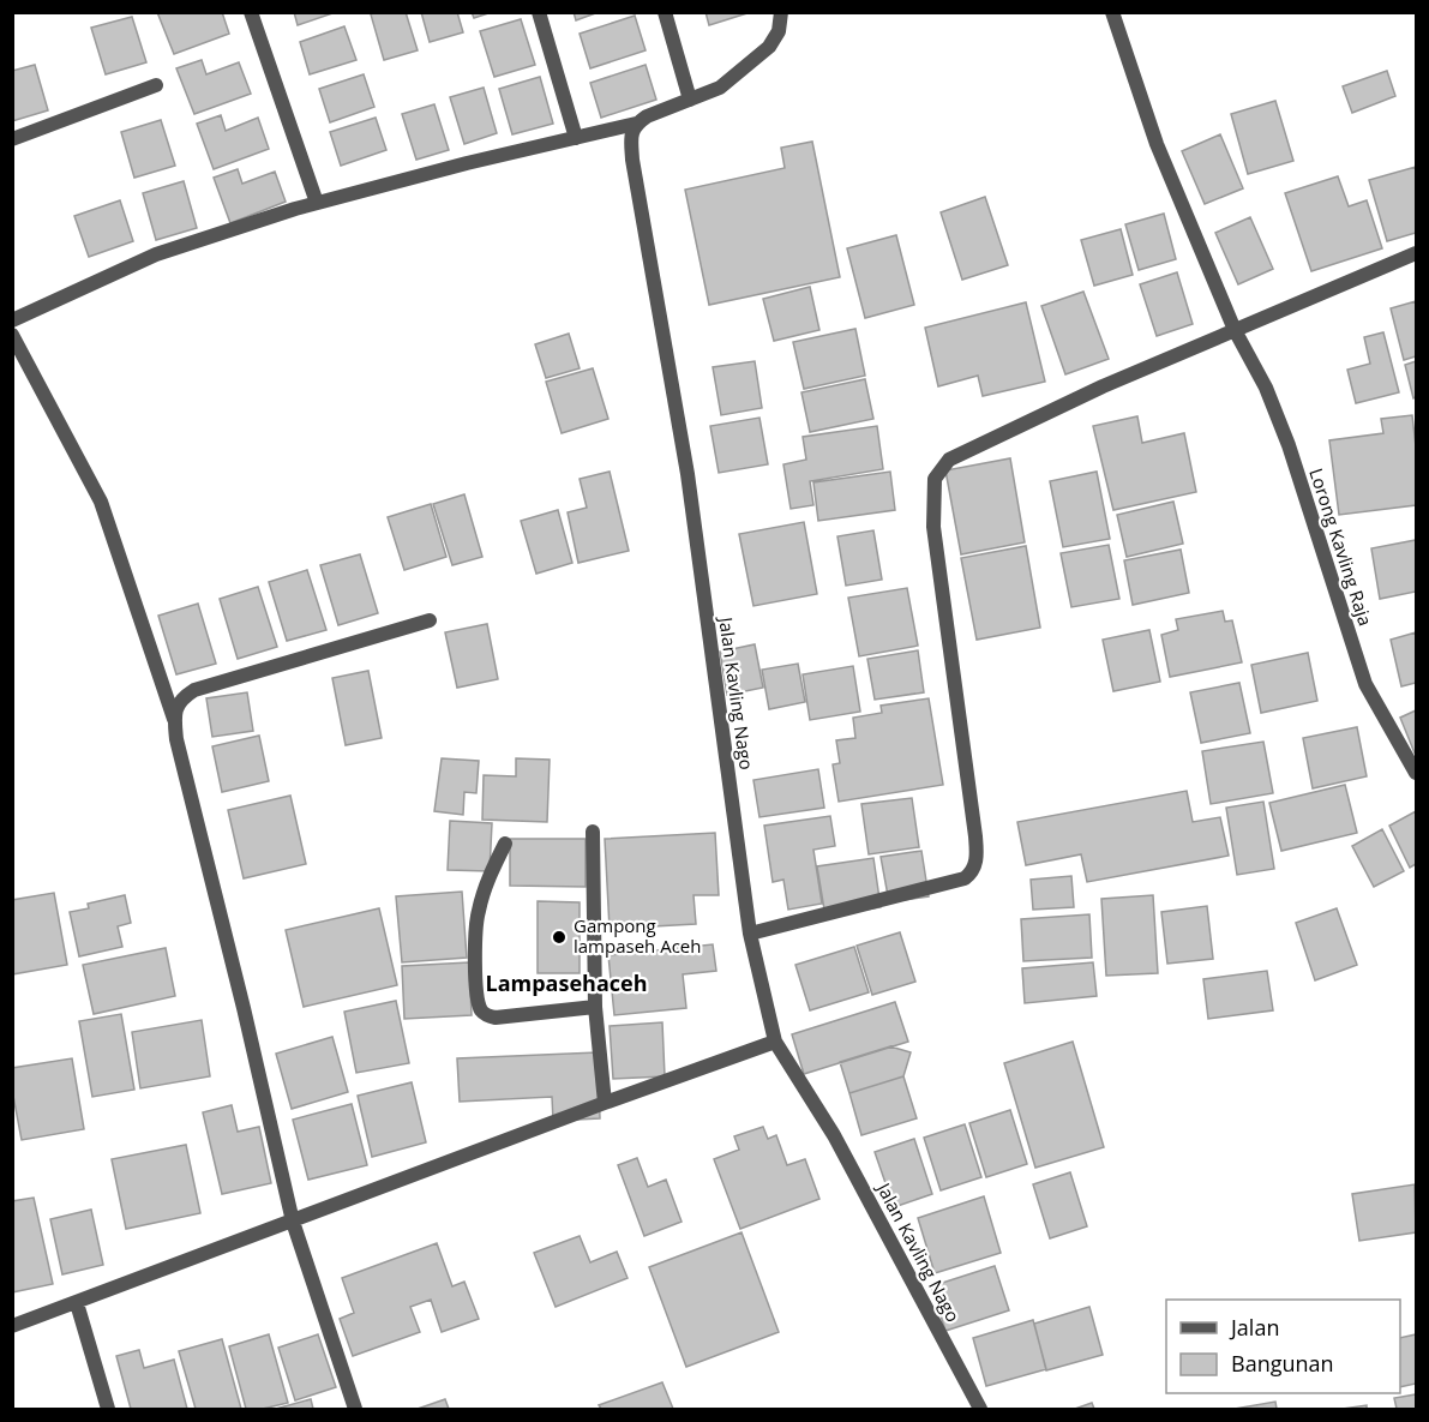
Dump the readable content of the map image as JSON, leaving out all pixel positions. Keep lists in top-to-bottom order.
{
  "streets": {
    "street": ["Lorong Kavling Raja", "Jalan Kavling Nago"]
  },
  "districts": ["Lampasehaceh"],
  "places": ["Gampong lampaseh Aceh"],
  "legend": ["Jalan", "Bangunan"]
}
